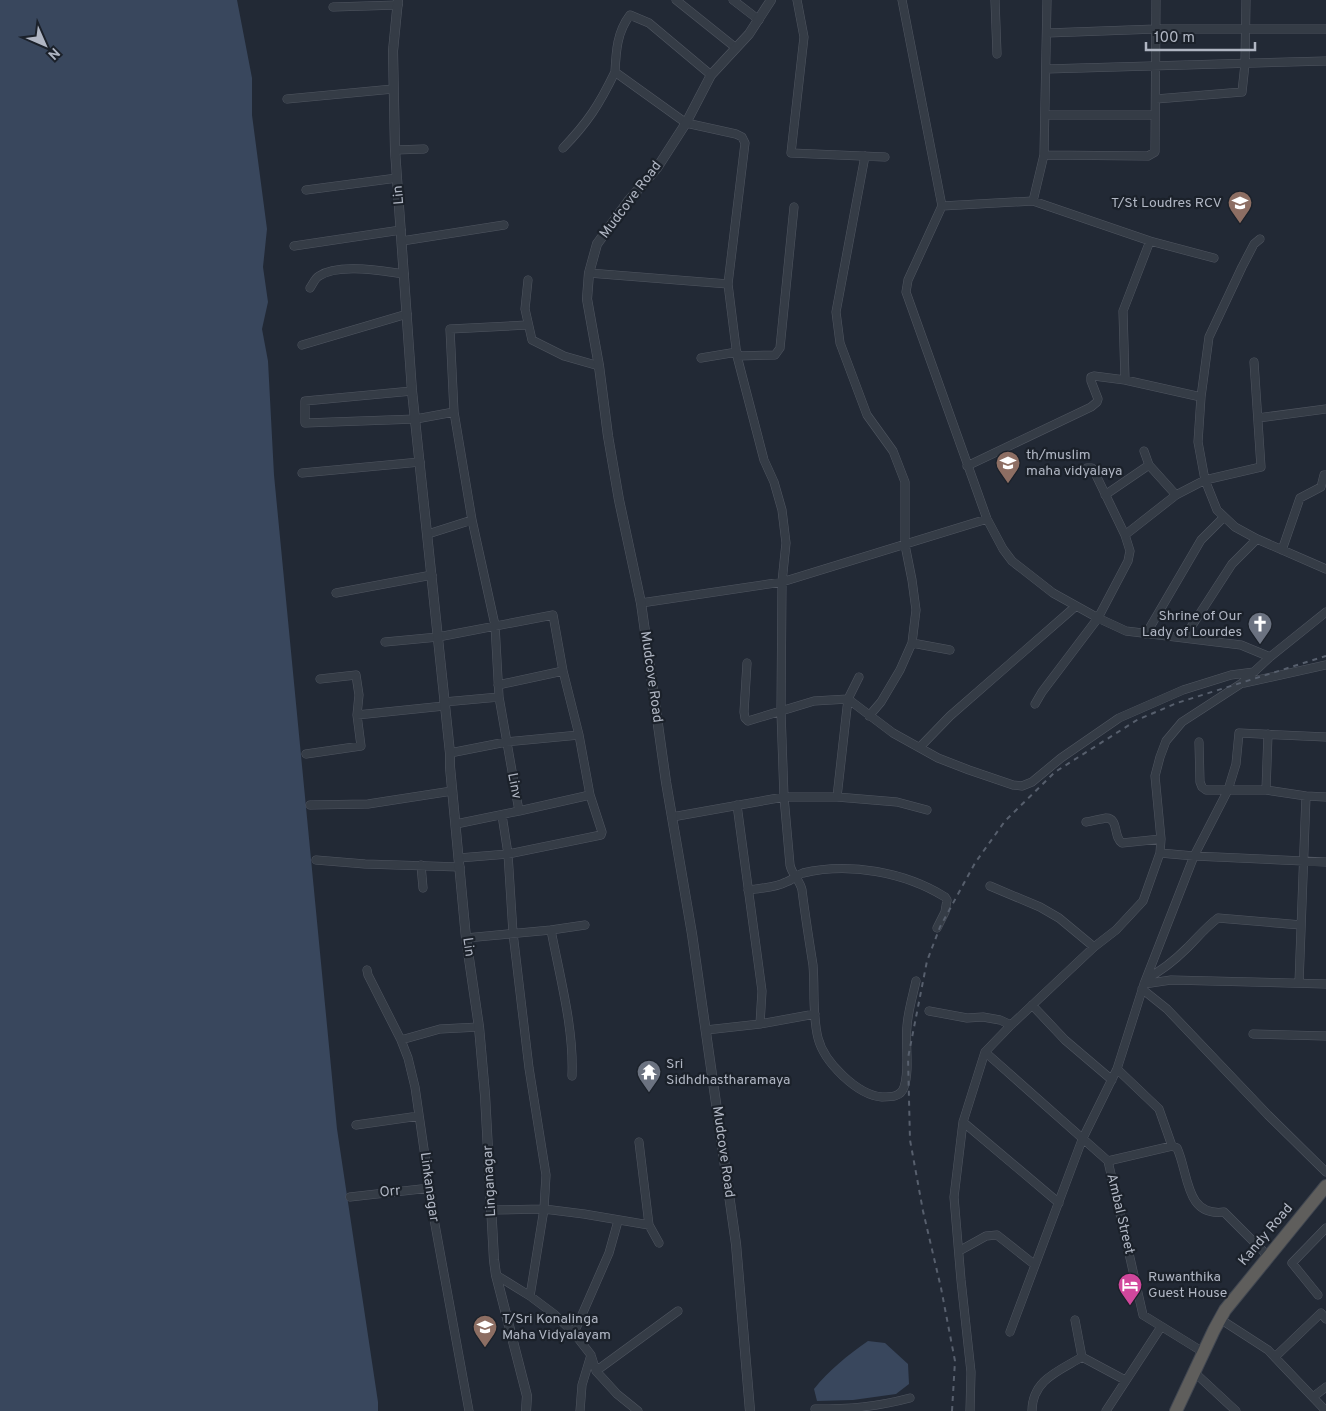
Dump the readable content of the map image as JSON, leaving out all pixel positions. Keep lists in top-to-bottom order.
{
  "streets": {
    "highway": ["Kandy Road"],
    "street": [
      "Lin",
      "Mudcove Road",
      "Linv",
      "Linganagar",
      "Linkanagar",
      "Orr",
      "Ambal Street"
    ]
  },
  "crossings": [
    ["Lin", "Linv"],
    ["Lin", "Linganagar"],
    ["Linkanagar", "Orr"],
    ["Ambal Street", "Kandy Road"]
  ],
  "places": {
    "school or university": ["T/St Loudres RCV", "th/muslim maha vidyalaya", "T/Sri Konalinga Maha Vidyalayam"],
    "church": ["Shrine of Our Lady of Lourdes"],
    "temple": ["Sri Sidhdhastharamaya"],
    "hotel": ["Ruwanthika Guest House"]
  },
  "scale_bar": "100 m",
  "north": "bottom right"
}
